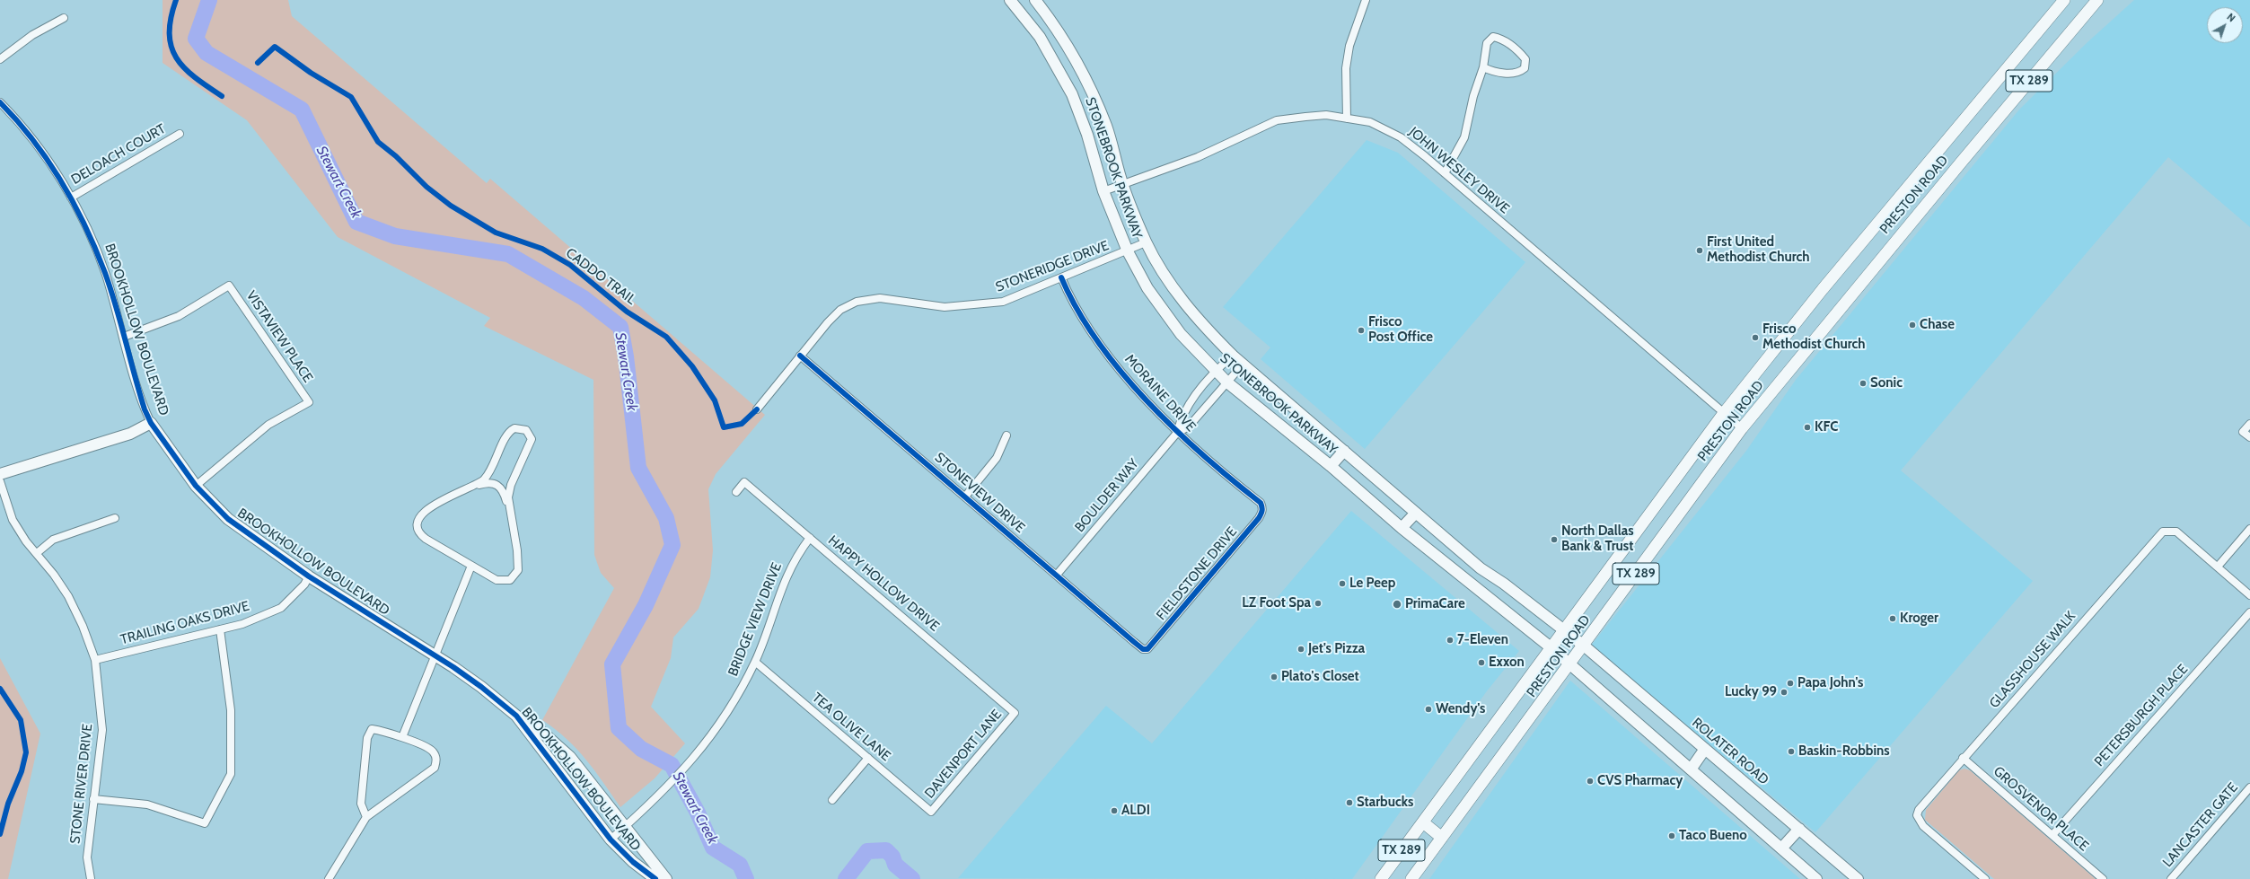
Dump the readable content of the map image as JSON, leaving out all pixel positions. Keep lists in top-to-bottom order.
{
  "streets": {
    "main road": [
      "TX 289",
      "STONEBROOK PARKWAY",
      "PRESTON ROAD",
      "BROOKHOLLOW BOULEVARD",
      "ROLATER ROAD"
    ],
    "street": [
      "DELOACH COURT",
      "JOHN WESLEY DRIVE",
      "STONERIDGE DRIVE",
      "VISTAVIEW PLACE",
      "MORAINE DRIVE",
      "STONEVIEW DRIVE",
      "BOULDER WAY",
      "FIELDSTONE DRIVE",
      "HAPPY HOLLOW DRIVE",
      "BRIDGE VIEW DRIVE",
      "TRAILING OAKS DRIVE",
      "GLASSHOUSE WALK",
      "PETERSBURGH PLACE",
      "TEA OLIVE LANE",
      "DAVENPORT LANE",
      "STONE RIVER DRIVE",
      "GROSVENOR PLACE",
      "LANCASTER GATE"
    ],
    "cycle path": ["CADDO TRAIL"]
  },
  "crossings": [
    ["DELOACH COURT", "BROOKHOLLOW BOULEVARD"],
    ["STONEBROOK PARKWAY", "JOHN WESLEY DRIVE"],
    ["STONEBROOK PARKWAY", "PRESTON ROAD"],
    ["STONEBROOK PARKWAY", "STONERIDGE DRIVE"],
    ["STONEBROOK PARKWAY", "BOULDER WAY"],
    ["STONEBROOK PARKWAY", "ROLATER ROAD"],
    ["JOHN WESLEY DRIVE", "PRESTON ROAD"],
    ["PRESTON ROAD", "ROLATER ROAD"],
    ["STONERIDGE DRIVE", "MORAINE DRIVE"],
    ["STONERIDGE DRIVE", "STONEVIEW DRIVE"],
    ["BROOKHOLLOW BOULEVARD", "VISTAVIEW PLACE"],
    ["BROOKHOLLOW BOULEVARD", "BRIDGE VIEW DRIVE"],
    ["BROOKHOLLOW BOULEVARD", "TRAILING OAKS DRIVE"],
    ["MORAINE DRIVE", "BOULDER WAY"],
    ["MORAINE DRIVE", "FIELDSTONE DRIVE"],
    ["STONEVIEW DRIVE", "BOULDER WAY"],
    ["STONEVIEW DRIVE", "FIELDSTONE DRIVE"],
    ["HAPPY HOLLOW DRIVE", "BRIDGE VIEW DRIVE"],
    ["HAPPY HOLLOW DRIVE", "DAVENPORT LANE"],
    ["BRIDGE VIEW DRIVE", "TEA OLIVE LANE"],
    ["TRAILING OAKS DRIVE", "STONE RIVER DRIVE"],
    ["GLASSHOUSE WALK", "GROSVENOR PLACE"],
    ["PETERSBURGH PLACE", "GROSVENOR PLACE"],
    ["TEA OLIVE LANE", "DAVENPORT LANE"]
  ],
  "water": ["Stewart Creek"],
  "places": [
    "First United Methodist Church",
    "Chase",
    "Frisco Post Office",
    "Frisco Methodist Church",
    "Sonic",
    "KFC",
    "North Dallas Bank & Trust",
    "Le Peep",
    "LZ Foot Spa",
    "PrimaCare",
    "Kroger",
    "7-Eleven",
    "Jet's Pizza",
    "Exxon",
    "Plato's Closet",
    "Papa John's",
    "Lucky 99",
    "Wendy's",
    "Baskin-Robbins",
    "CVS Pharmacy",
    "Starbucks",
    "ALDI",
    "Taco Bueno"
  ],
  "north": "top right"
}
